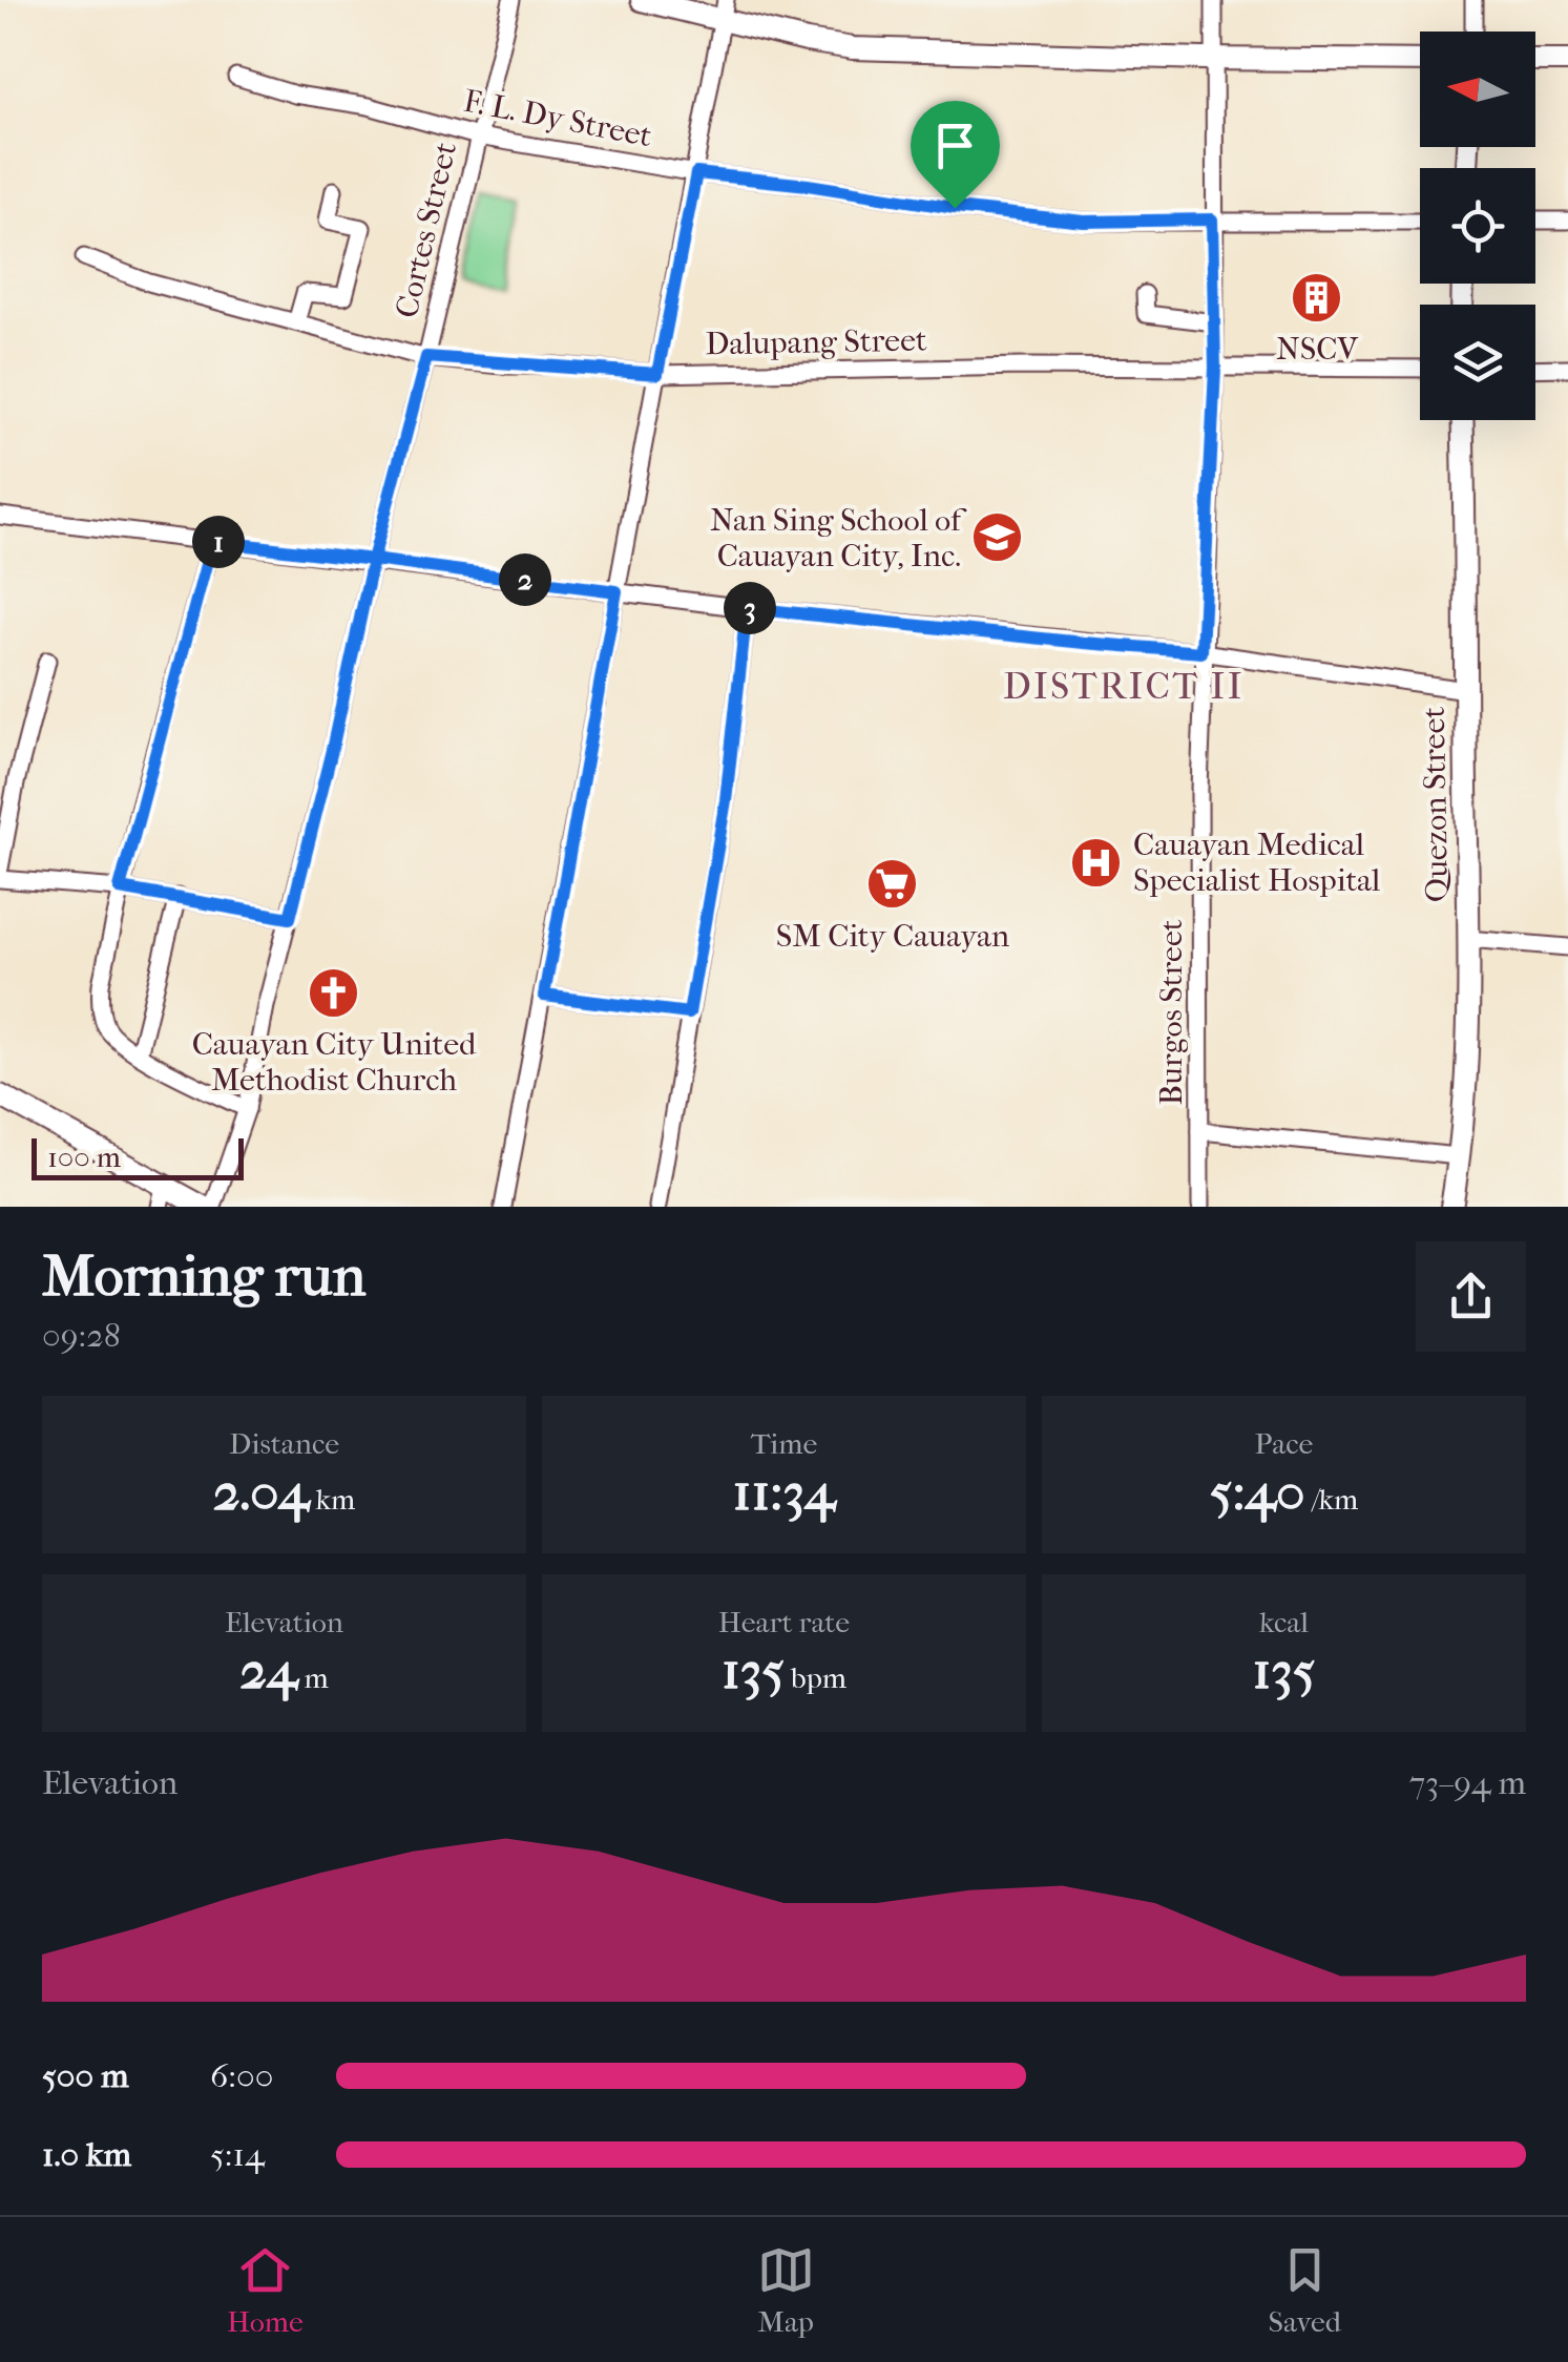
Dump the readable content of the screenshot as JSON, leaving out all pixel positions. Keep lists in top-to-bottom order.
{
  "streets": {
    "main road": ["Quezon Street"],
    "street": [
      "F. L. Dy Street",
      "Cortes Street",
      "Dalupang Street",
      "Burgos Street"
    ]
  },
  "crossings": [
    ["F. L. Dy Street", "Cortes Street"],
    ["F. L. Dy Street", "Burgos Street"],
    ["Cortes Street", "Dalupang Street"],
    ["Dalupang Street", "Burgos Street"]
  ],
  "districts": ["DISTRICT II"],
  "places": {
    "building": ["NSCV"],
    "school or university": ["Nan Sing School of Cauayan City, Inc."],
    "hospital": ["Cauayan Medical Specialist Hospital"],
    "supermarket": ["SM City Cauayan"],
    "church": ["Cauayan City United Methodist Church"]
  },
  "scale_bar": "100 m",
  "north": "left",
  "page": {
    "pins": ["1", "2", "3"],
    "scale": "100 m",
    "heading": ["Morning run", "09:28"],
    "stats": [
      ["Distance", "2.04 km"],
      ["Time", "11:34"],
      ["Pace", "5:40 /km"],
      ["Elevation", "24 m"],
      ["Heart rate", "135 bpm"],
      ["kcal", "135"]
    ],
    "chart": ["Elevation", "73–94 m"],
    "list": [
      {
        "name": "500 m",
        "note": "6:00"
      },
      {
        "name": "1.0 km",
        "note": "5:14"
      }
    ],
    "tabs": ["Home", "Map", "Saved"]
  }
}
